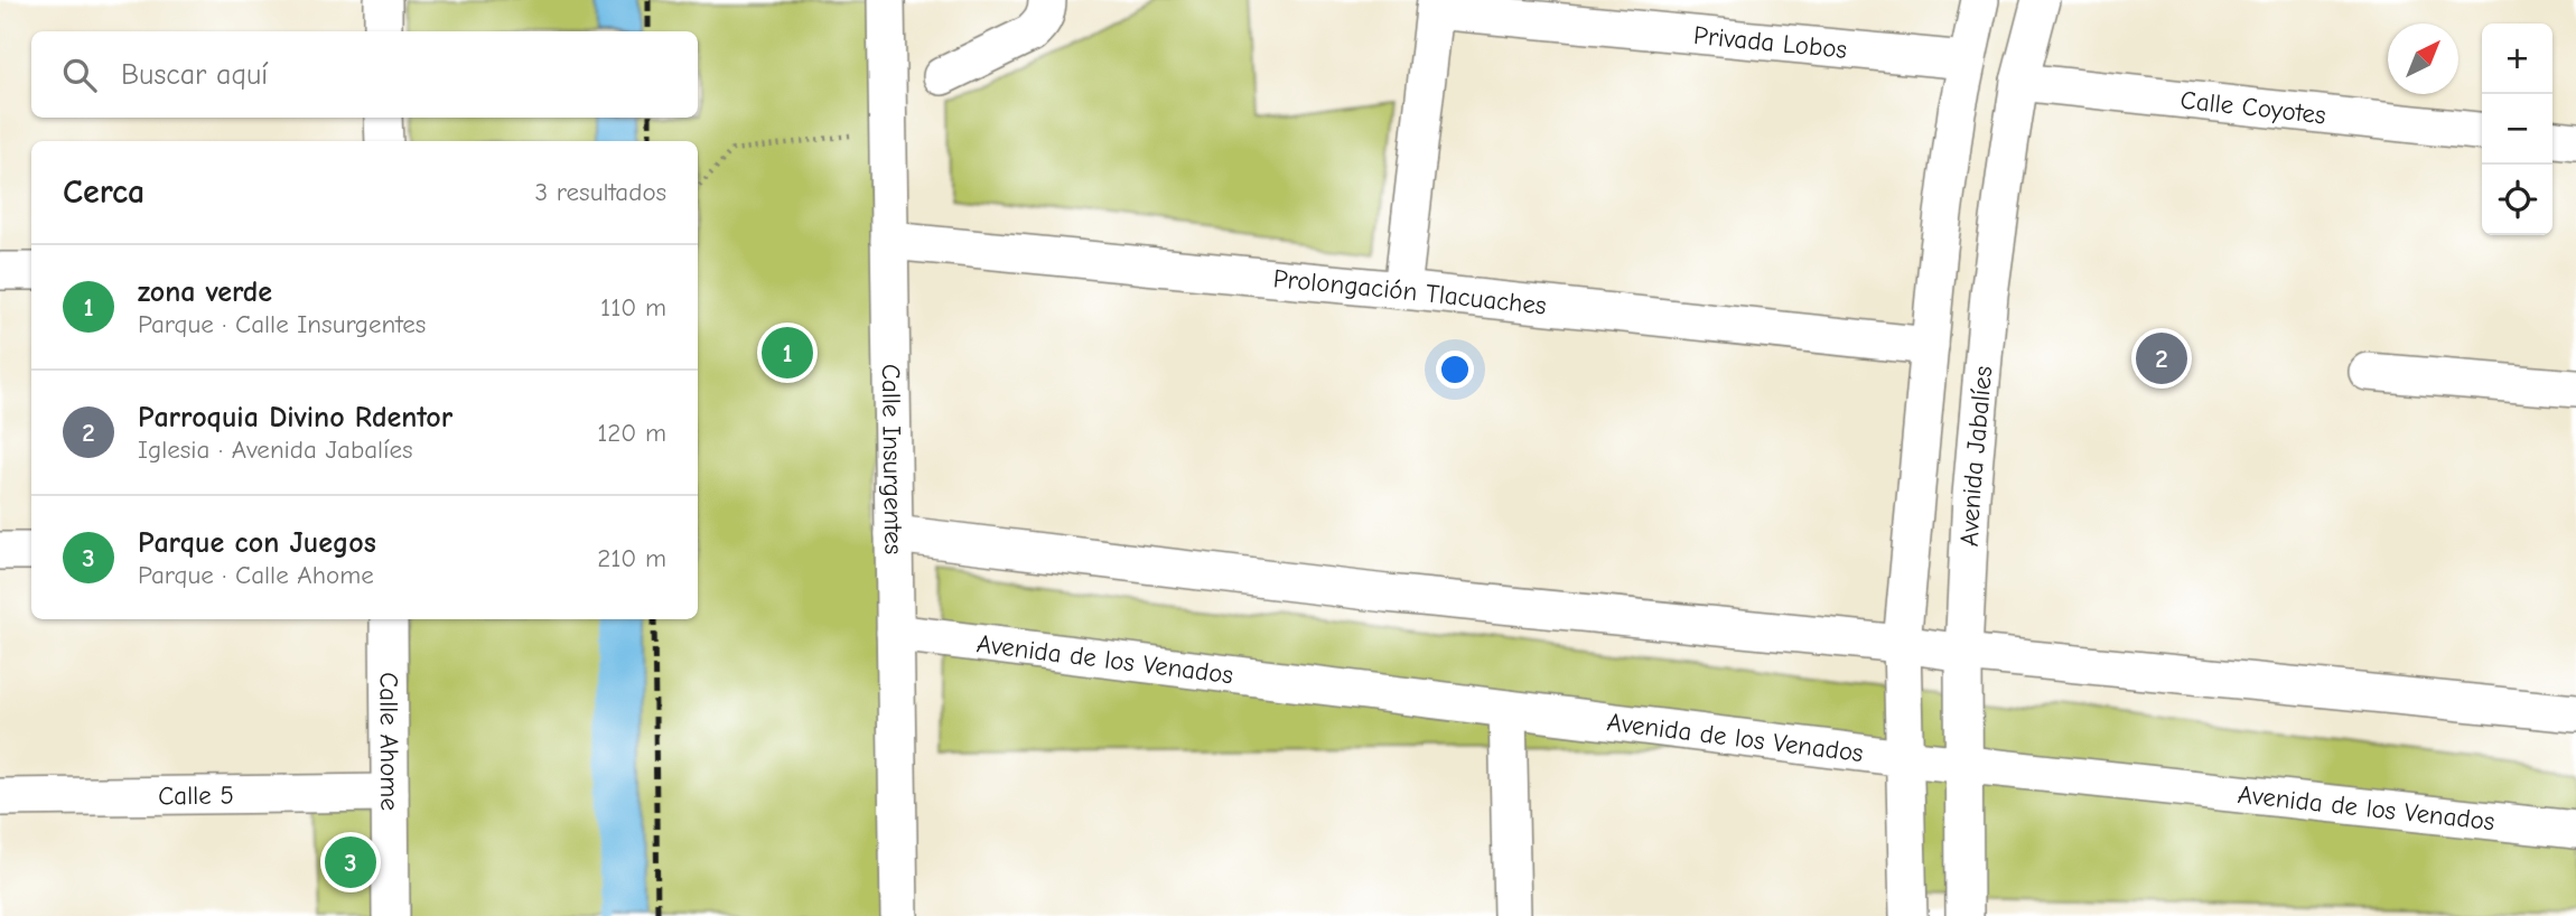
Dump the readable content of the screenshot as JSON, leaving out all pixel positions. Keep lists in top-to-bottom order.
{
  "streets": {
    "street": [
      "Privada Lobos",
      "Calle Coyotes",
      "Prolongación Tlacuaches",
      "Avenida Jabalíes",
      "Calle Insurgentes",
      "Avenida de los Venados",
      "Calle Ahome",
      "Calle 5"
    ]
  },
  "crossings": [
    ["Privada Lobos", "Avenida Jabalíes"],
    ["Calle Coyotes", "Avenida Jabalíes"],
    ["Prolongación Tlacuaches", "Avenida Jabalíes"],
    ["Prolongación Tlacuaches", "Calle Insurgentes"],
    ["Avenida Jabalíes", "Avenida de los Venados"],
    ["Calle Insurgentes", "Avenida de los Venados"],
    ["Calle Ahome", "Calle 5"]
  ],
  "north": "top right",
  "page": {
    "map_buttons": ["+", "−"],
    "search": "Buscar aquí",
    "heading": ["Cerca", "3 resultados"],
    "list": [
      {
        "mark": "1",
        "name": "zona verde",
        "note": "Parque · Calle Insurgentes",
        "value": "110 m"
      },
      {
        "mark": "2",
        "name": "Parroquia Divino Rdentor",
        "note": "Iglesia · Avenida Jabalíes",
        "value": "120 m"
      },
      {
        "mark": "3",
        "name": "Parque con Juegos",
        "note": "Parque · Calle Ahome",
        "value": "210 m"
      }
    ],
    "pins": ["1", "2", "3"]
  }
}
